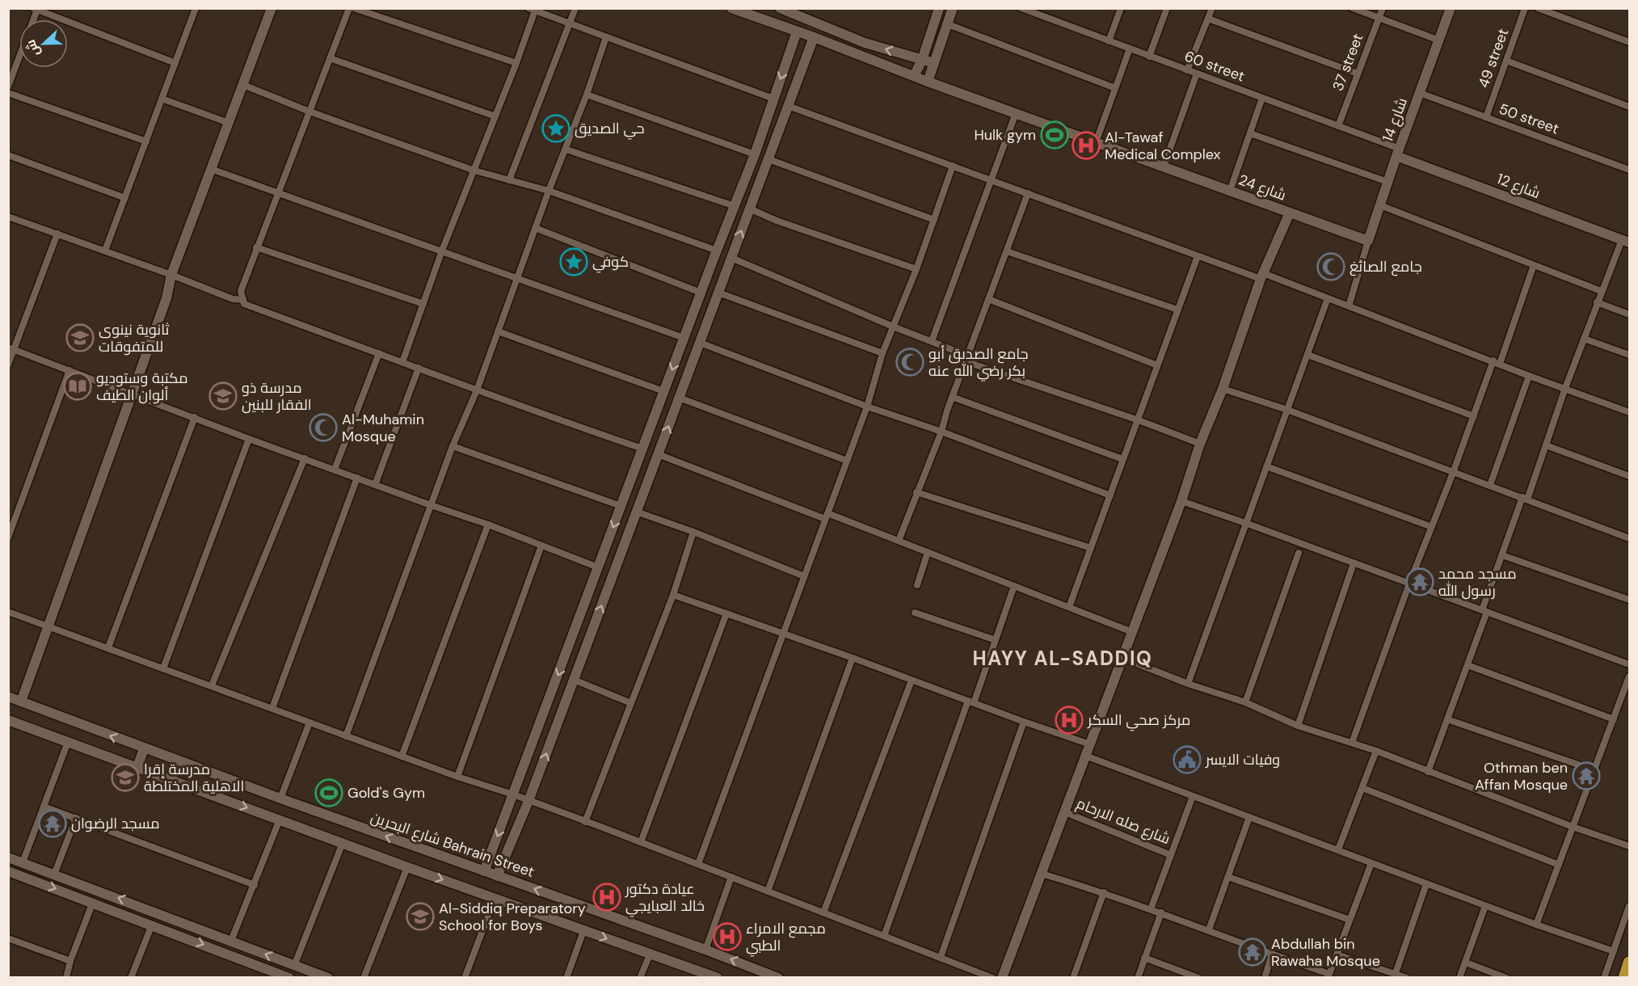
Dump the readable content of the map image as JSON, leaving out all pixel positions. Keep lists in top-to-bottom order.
{
  "streets": {
    "street": [
      "49 street",
      "37 street",
      "60 street",
      "50 street",
      "شارع 14",
      "شارع 12",
      "شارع 24",
      "شارع صله الارحام",
      "شارع البحرين Bahrain Street"
    ]
  },
  "crossings": [
    ["49 street", "50 street"],
    ["37 street", "60 street"],
    ["60 street", "شارع 14"],
    ["60 street", "شارع 12"],
    ["50 street", "شارع 14"],
    ["شارع 14", "شارع 12"],
    ["شارع 14", "شارع 24"]
  ],
  "districts": ["HAYY AL-SADDIQ"],
  "places": {
    "place": ["حي الصديق", "كوفي"],
    "sports": ["Hulk gym", "Gold's Gym"],
    "hospital": [
      "Al-Tawaf Medical Complex",
      "مركز صحي السكر",
      "عيادة دكتور خالد العبايجي",
      "مجمع الامراء الطبي"
    ],
    "mosque": ["جامع الصائغ", "جامع الصديق أبو بكر رضي الله عنه", "Al-Muhamin Mosque"],
    "school or university": [
      "ثانوية نينوى للمتفوقات",
      "مدرسة ذو الفقار للبنين",
      "مدرسة إقرا الاهلية المختلطة",
      "Al-Siddiq Preparatory School for Boys"
    ],
    "library": ["مكتبة وستوديو ألوان الطيف"],
    "temple": [
      "مسجد محمد رسول الله",
      "Othman ben Affan Mosque",
      "مسجد الرضوان",
      "Abdullah bin Rawaha Mosque"
    ],
    "public building": ["وفيات الايسر"]
  },
  "north": "left"
}
